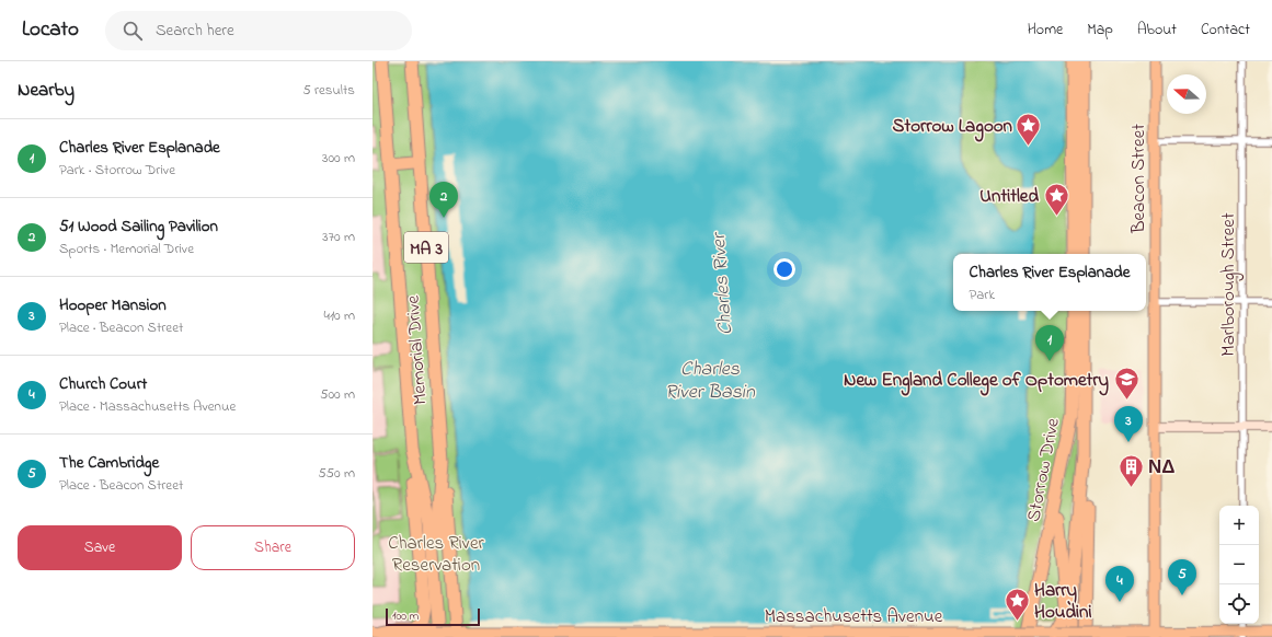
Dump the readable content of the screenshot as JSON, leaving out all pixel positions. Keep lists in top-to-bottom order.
{
  "streets": {
    "highway": ["MA 3", "Memorial Drive", "Storrow Drive"],
    "main road": ["Beacon Street", "Massachusetts Avenue"],
    "street": ["Marlborough Street"]
  },
  "crossings": [
    ["Beacon Street", "Massachusetts Avenue"],
    ["Memorial Drive", "Massachusetts Avenue"]
  ],
  "water": ["Charles River", "Charles River Basin"],
  "parks": ["Charles River Reservation"],
  "places": {
    "place": ["Storrow Lagoon", "Untitled", "Harry Houdini"],
    "school or university": ["New England College of Optometry"],
    "building": ["ΝΔ"]
  },
  "scale_bar": "100 m",
  "north": "left",
  "page": {
    "header": "Locato",
    "search": "Search here",
    "nav": [
      "Home",
      "Map",
      "About",
      "Contact"
    ],
    "heading": ["Nearby", "5 results"],
    "list": [
      {
        "mark": "1",
        "name": "Charles River Esplanade",
        "note": "Park · Storrow Drive",
        "value": "300 m"
      },
      {
        "mark": "2",
        "name": "51 Wood Sailing Pavilion",
        "note": "Sports · Memorial Drive",
        "value": "370 m"
      },
      {
        "mark": "3",
        "name": "Hooper Mansion",
        "note": "Place · Beacon Street",
        "value": "410 m"
      },
      {
        "mark": "4",
        "name": "Church Court",
        "note": "Place · Massachusetts Avenue",
        "value": "500 m"
      },
      {
        "mark": "5",
        "name": "The Cambridge",
        "note": "Place · Beacon Street",
        "value": "550 m"
      }
    ],
    "pins": [
      "2",
      "1",
      "3",
      "5",
      "4"
    ],
    "popup": ["Charles River Esplanade", "Park"],
    "map_buttons": ["+", "−"],
    "buttons": ["Save", "Share"],
    "scale": "100 m"
  }
}
